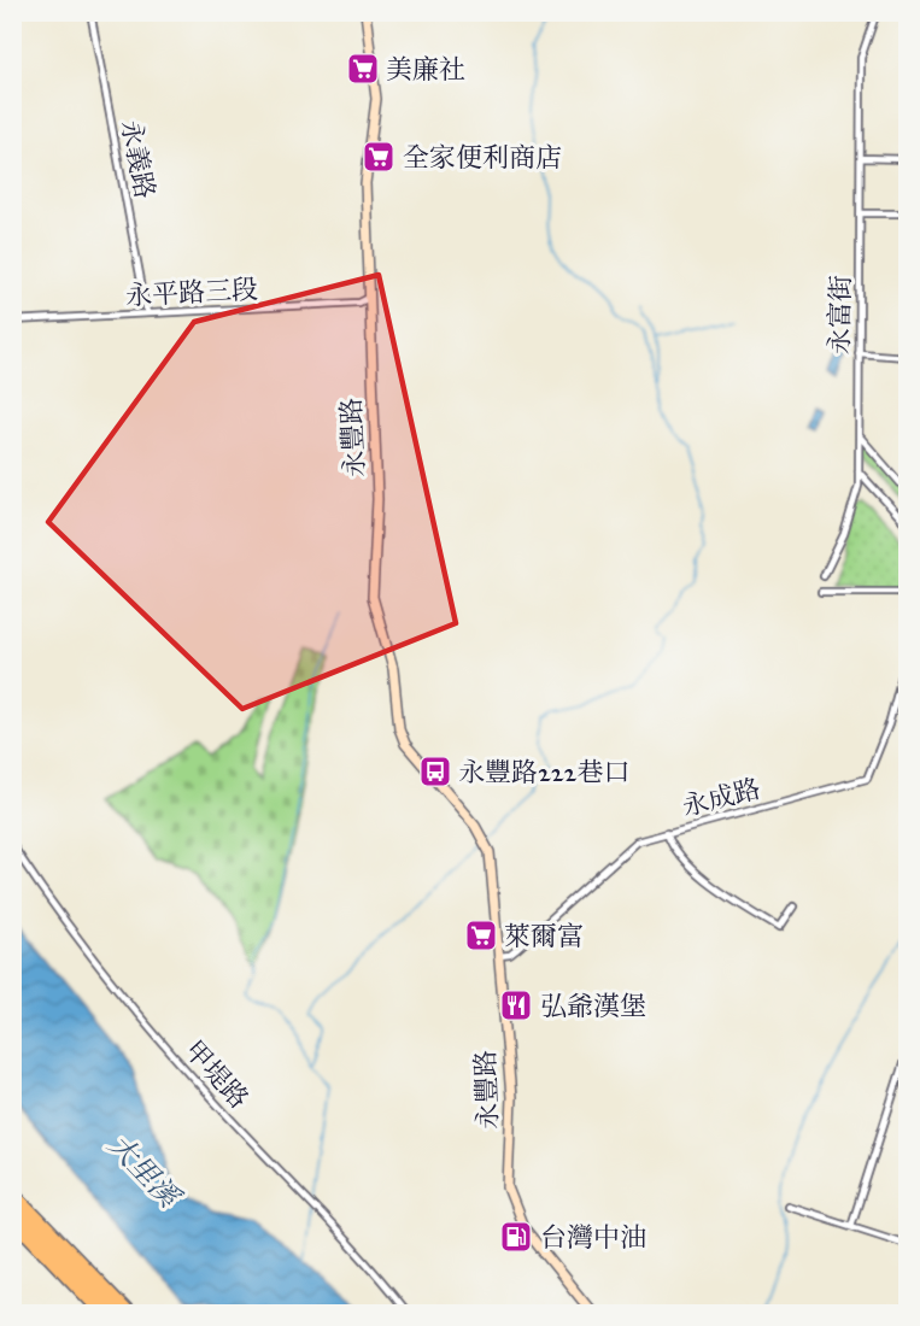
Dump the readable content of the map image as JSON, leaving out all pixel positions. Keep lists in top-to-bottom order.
{
  "streets": {
    "street": [
      "永義路",
      "永平路三段",
      "永富街",
      "永豐路",
      "永成路",
      "甲堤路"
    ]
  },
  "crossings": [
    ["永義路", "永平路三段"],
    ["永平路三段", "永豐路"],
    ["永豐路", "永成路"]
  ],
  "water": ["大里溪"],
  "places": {
    "supermarket": ["美廉社", "全家便利商店", "萊爾富"],
    "bus stop": ["永豐路222巷口"],
    "restaurant": ["弘爺漢堡"],
    "fuel station": ["台灣中油"]
  }
}
